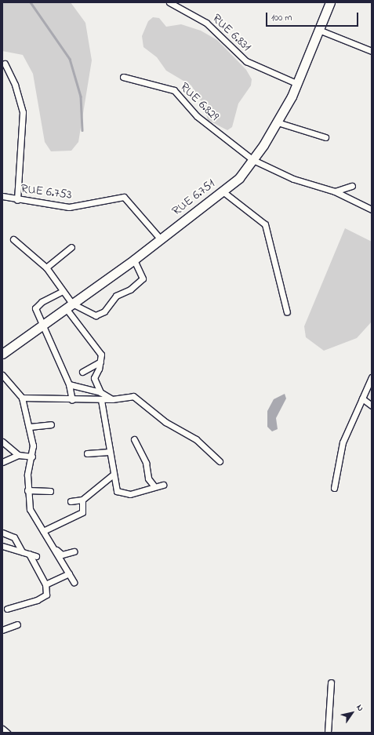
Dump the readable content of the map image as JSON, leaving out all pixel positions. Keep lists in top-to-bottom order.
{
  "streets": {
    "main road": ["RUE 6.751"],
    "street": ["RUE 6.831", "RUE 6.829", "RUE 6.753"]
  },
  "crossings": [
    ["RUE 6.831", "RUE 6.751"],
    ["RUE 6.829", "RUE 6.751"],
    ["RUE 6.753", "RUE 6.751"]
  ],
  "scale_bar": "100 m",
  "north": "top right"
}
